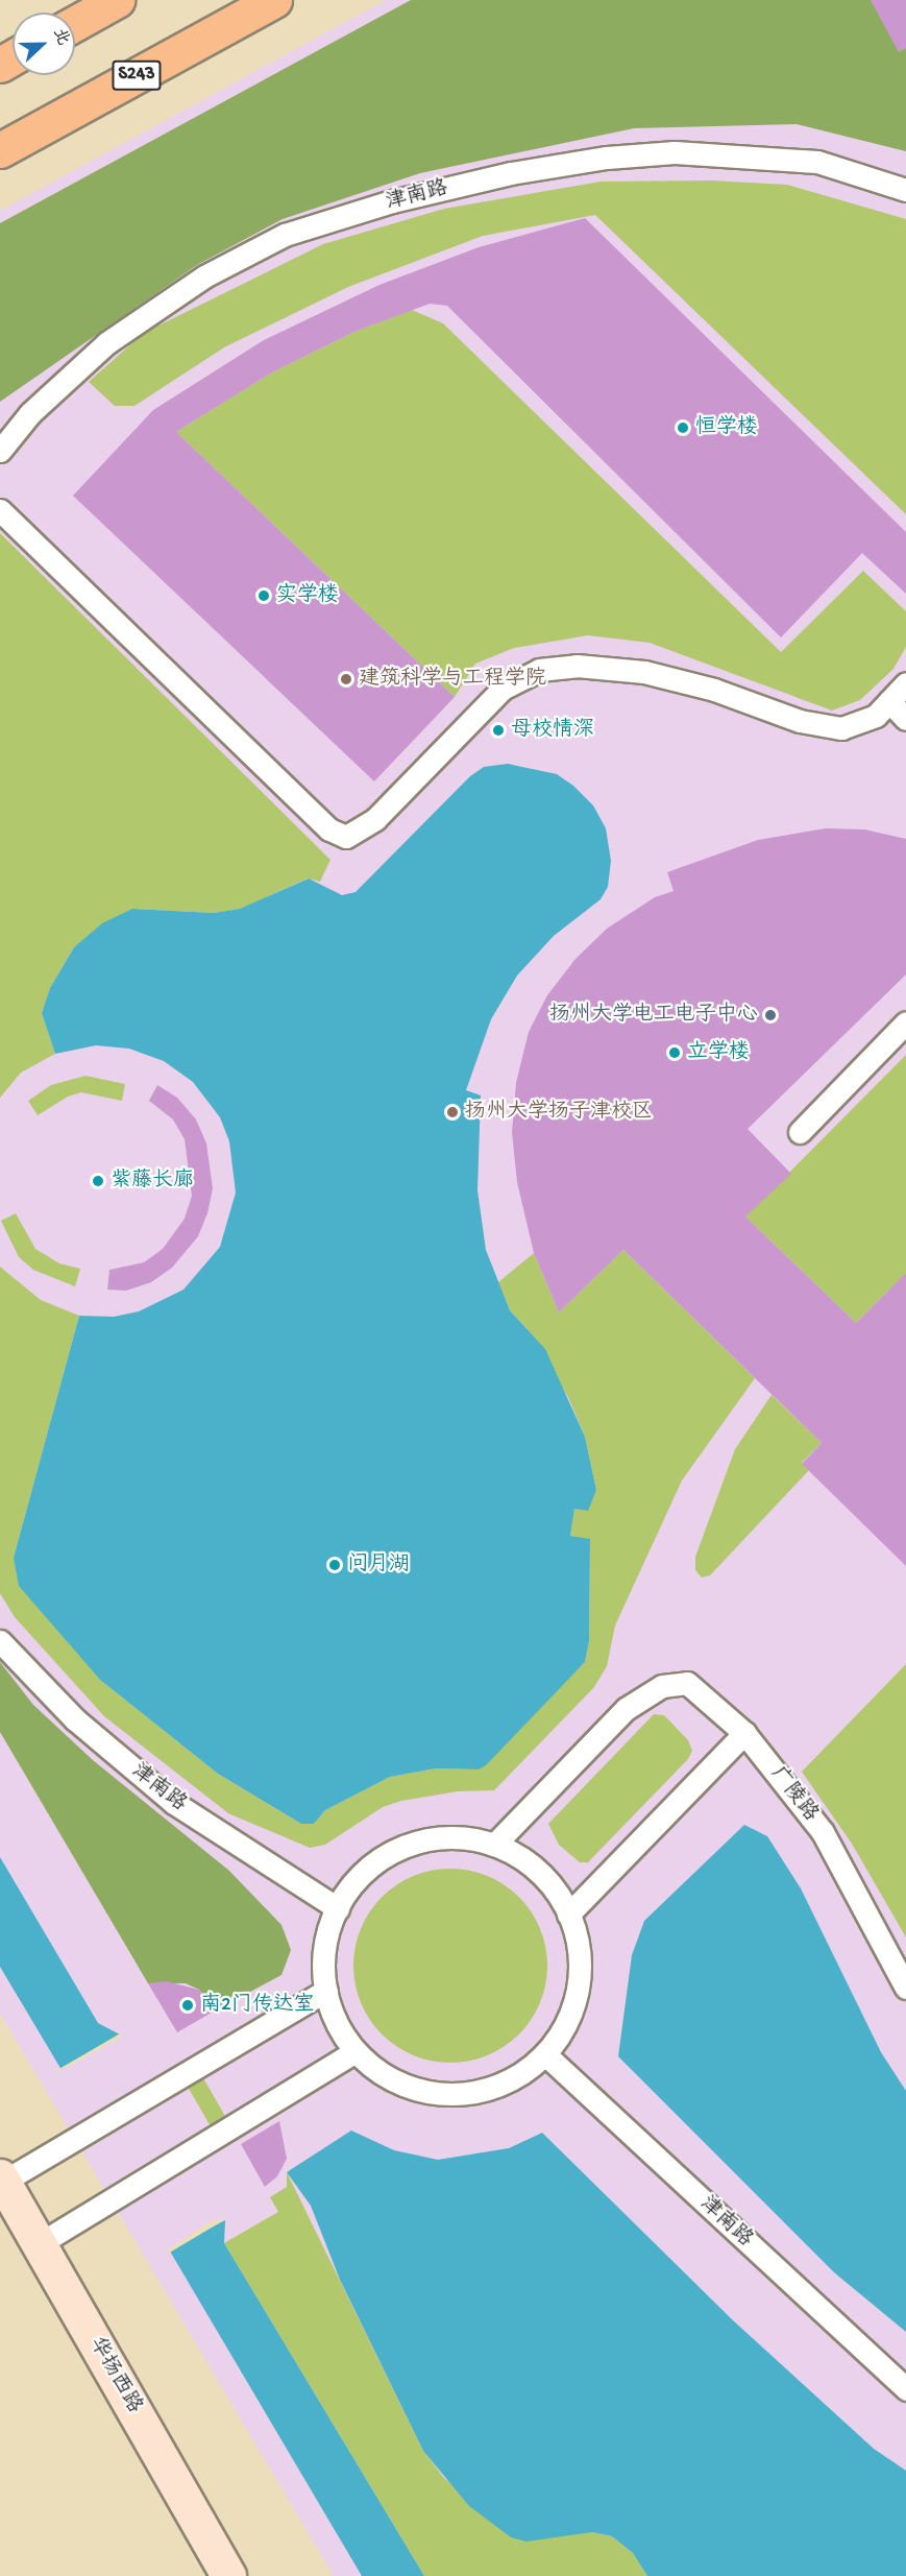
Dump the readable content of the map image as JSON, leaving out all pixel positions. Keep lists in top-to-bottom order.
{
  "streets": {
    "main road": ["S243", "华扬西路"],
    "lane": ["津南路", "广陵路"]
  },
  "places": [
    "恒学楼",
    "实学楼",
    "建筑科学与工程学院",
    "母校情深",
    "扬州大学电工电子中心",
    "立学楼",
    "扬州大学扬子津校区",
    "紫藤长廊",
    "问月湖",
    "南2门传达室"
  ],
  "north": "right"
}
